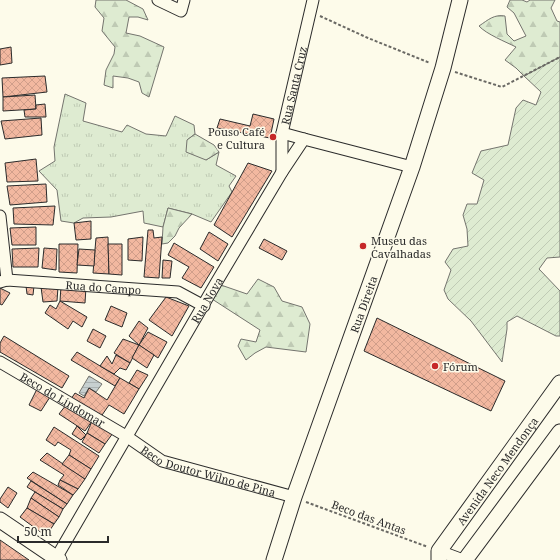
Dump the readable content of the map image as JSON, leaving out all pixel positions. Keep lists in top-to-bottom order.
{
  "streets": {
    "main road": ["Rua Direita", "Avenida Neco Mendonça"],
    "street": [
      "Rua Santa Cruz",
      "Rua do Campo",
      "Rua Nova",
      "Beco do Lindomar",
      "Beco Doutor Wilno de Pina"
    ],
    "path": ["Beco das Antas"]
  },
  "crossings": [
    ["Rua Santa Cruz", "Rua Nova"],
    ["Rua do Campo", "Rua Nova"],
    ["Rua Nova", "Beco do Lindomar"],
    ["Rua Nova", "Beco Doutor Wilno de Pina"],
    ["Rua Direita", "Beco Doutor Wilno de Pina"],
    ["Rua Direita", "Beco das Antas"],
    ["Beco do Lindomar", "Beco Doutor Wilno de Pina"],
    ["Beco Doutor Wilno de Pina", "Beco das Antas"],
    ["Avenida Neco Mendonça", "Beco das Antas"]
  ],
  "places": ["Pouso Café e Cultura", "Museu das Cavalhadas", "Fórum"],
  "scale_bar": "50 m"
}
